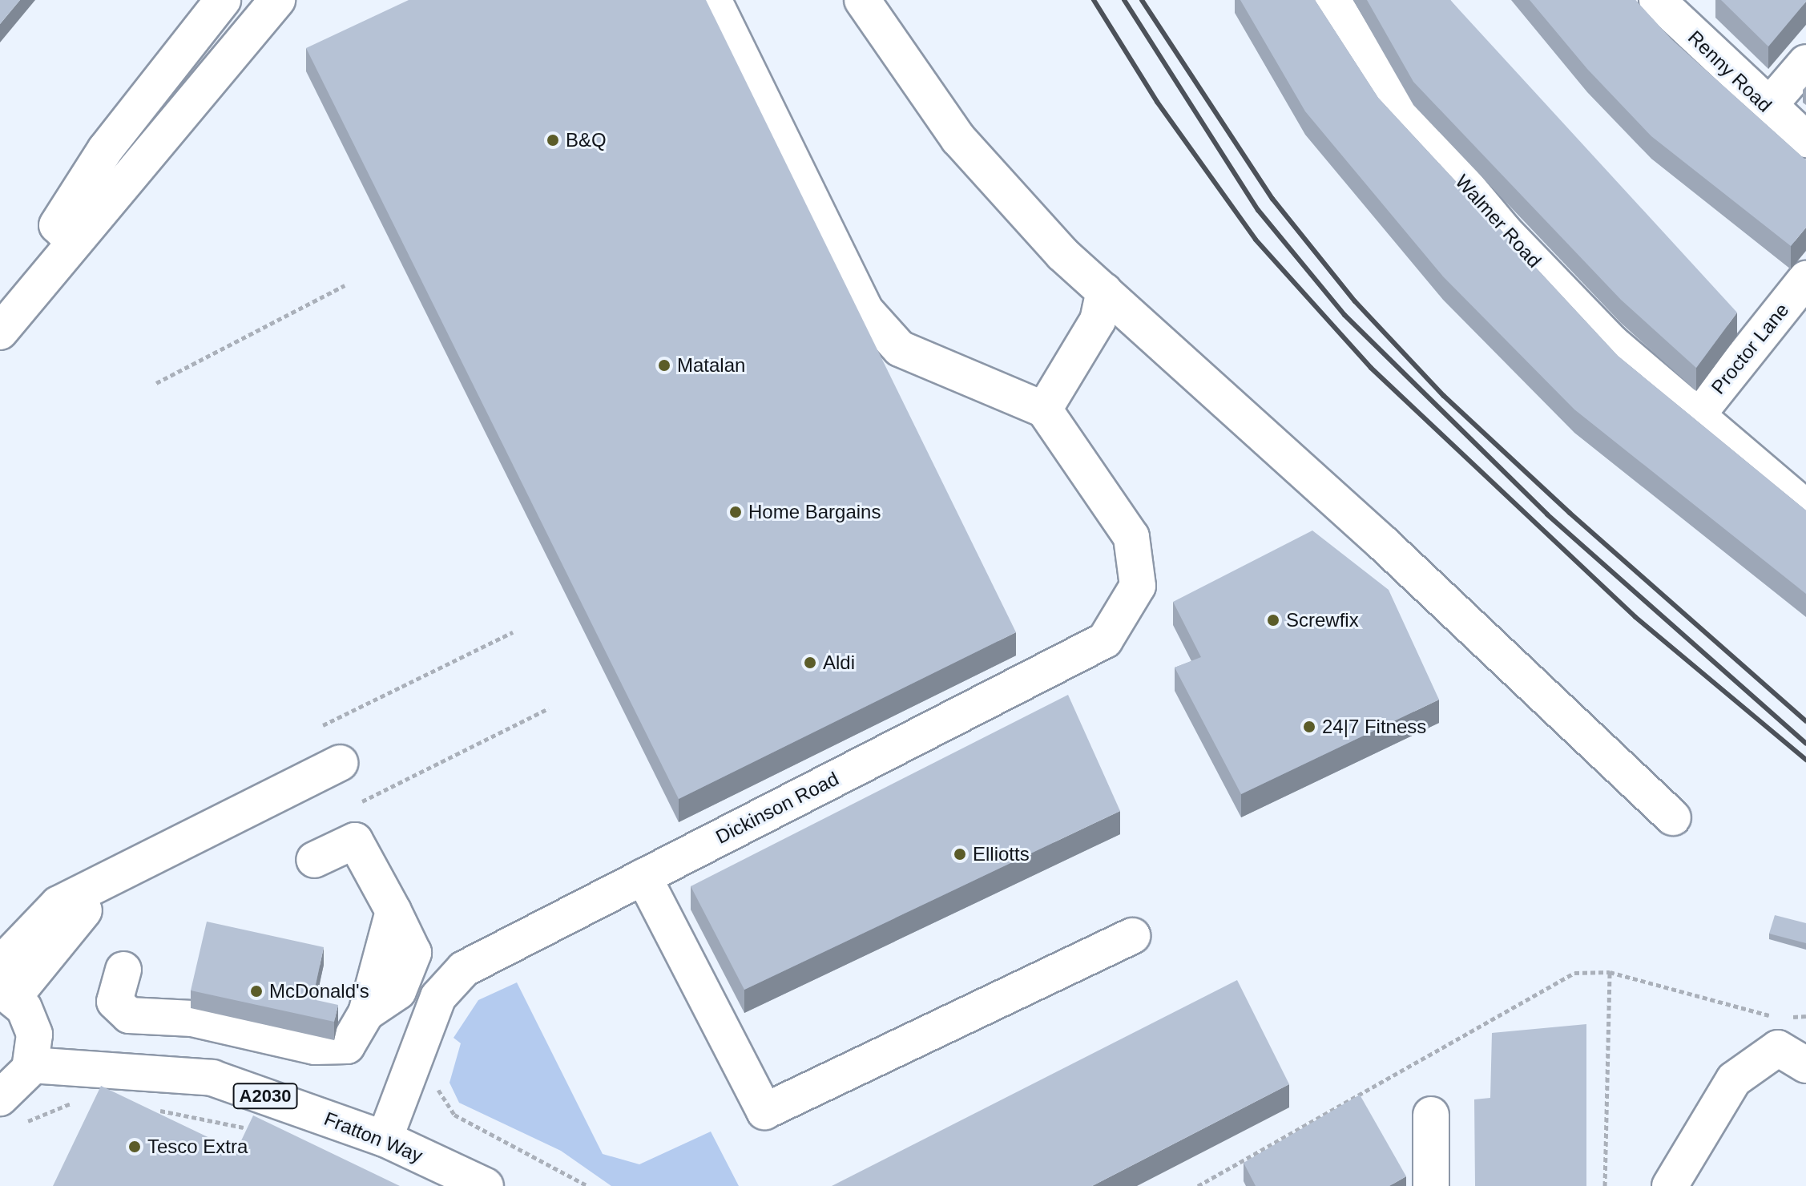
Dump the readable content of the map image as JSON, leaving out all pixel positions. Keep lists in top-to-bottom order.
{
  "streets": {
    "street": [
      "Renny Road",
      "Walmer Road",
      "Proctor Lane",
      "Dickinson Road",
      "A2030",
      "Fratton Way"
    ]
  },
  "crossings": [
    ["Walmer Road", "Proctor Lane"],
    ["Dickinson Road", "Fratton Way"]
  ],
  "places": [
    "B&Q",
    "Matalan",
    "Home Bargains",
    "Screwfix",
    "Aldi",
    "24|7 Fitness",
    "Elliotts",
    "McDonald's",
    "Tesco Extra"
  ]
}
